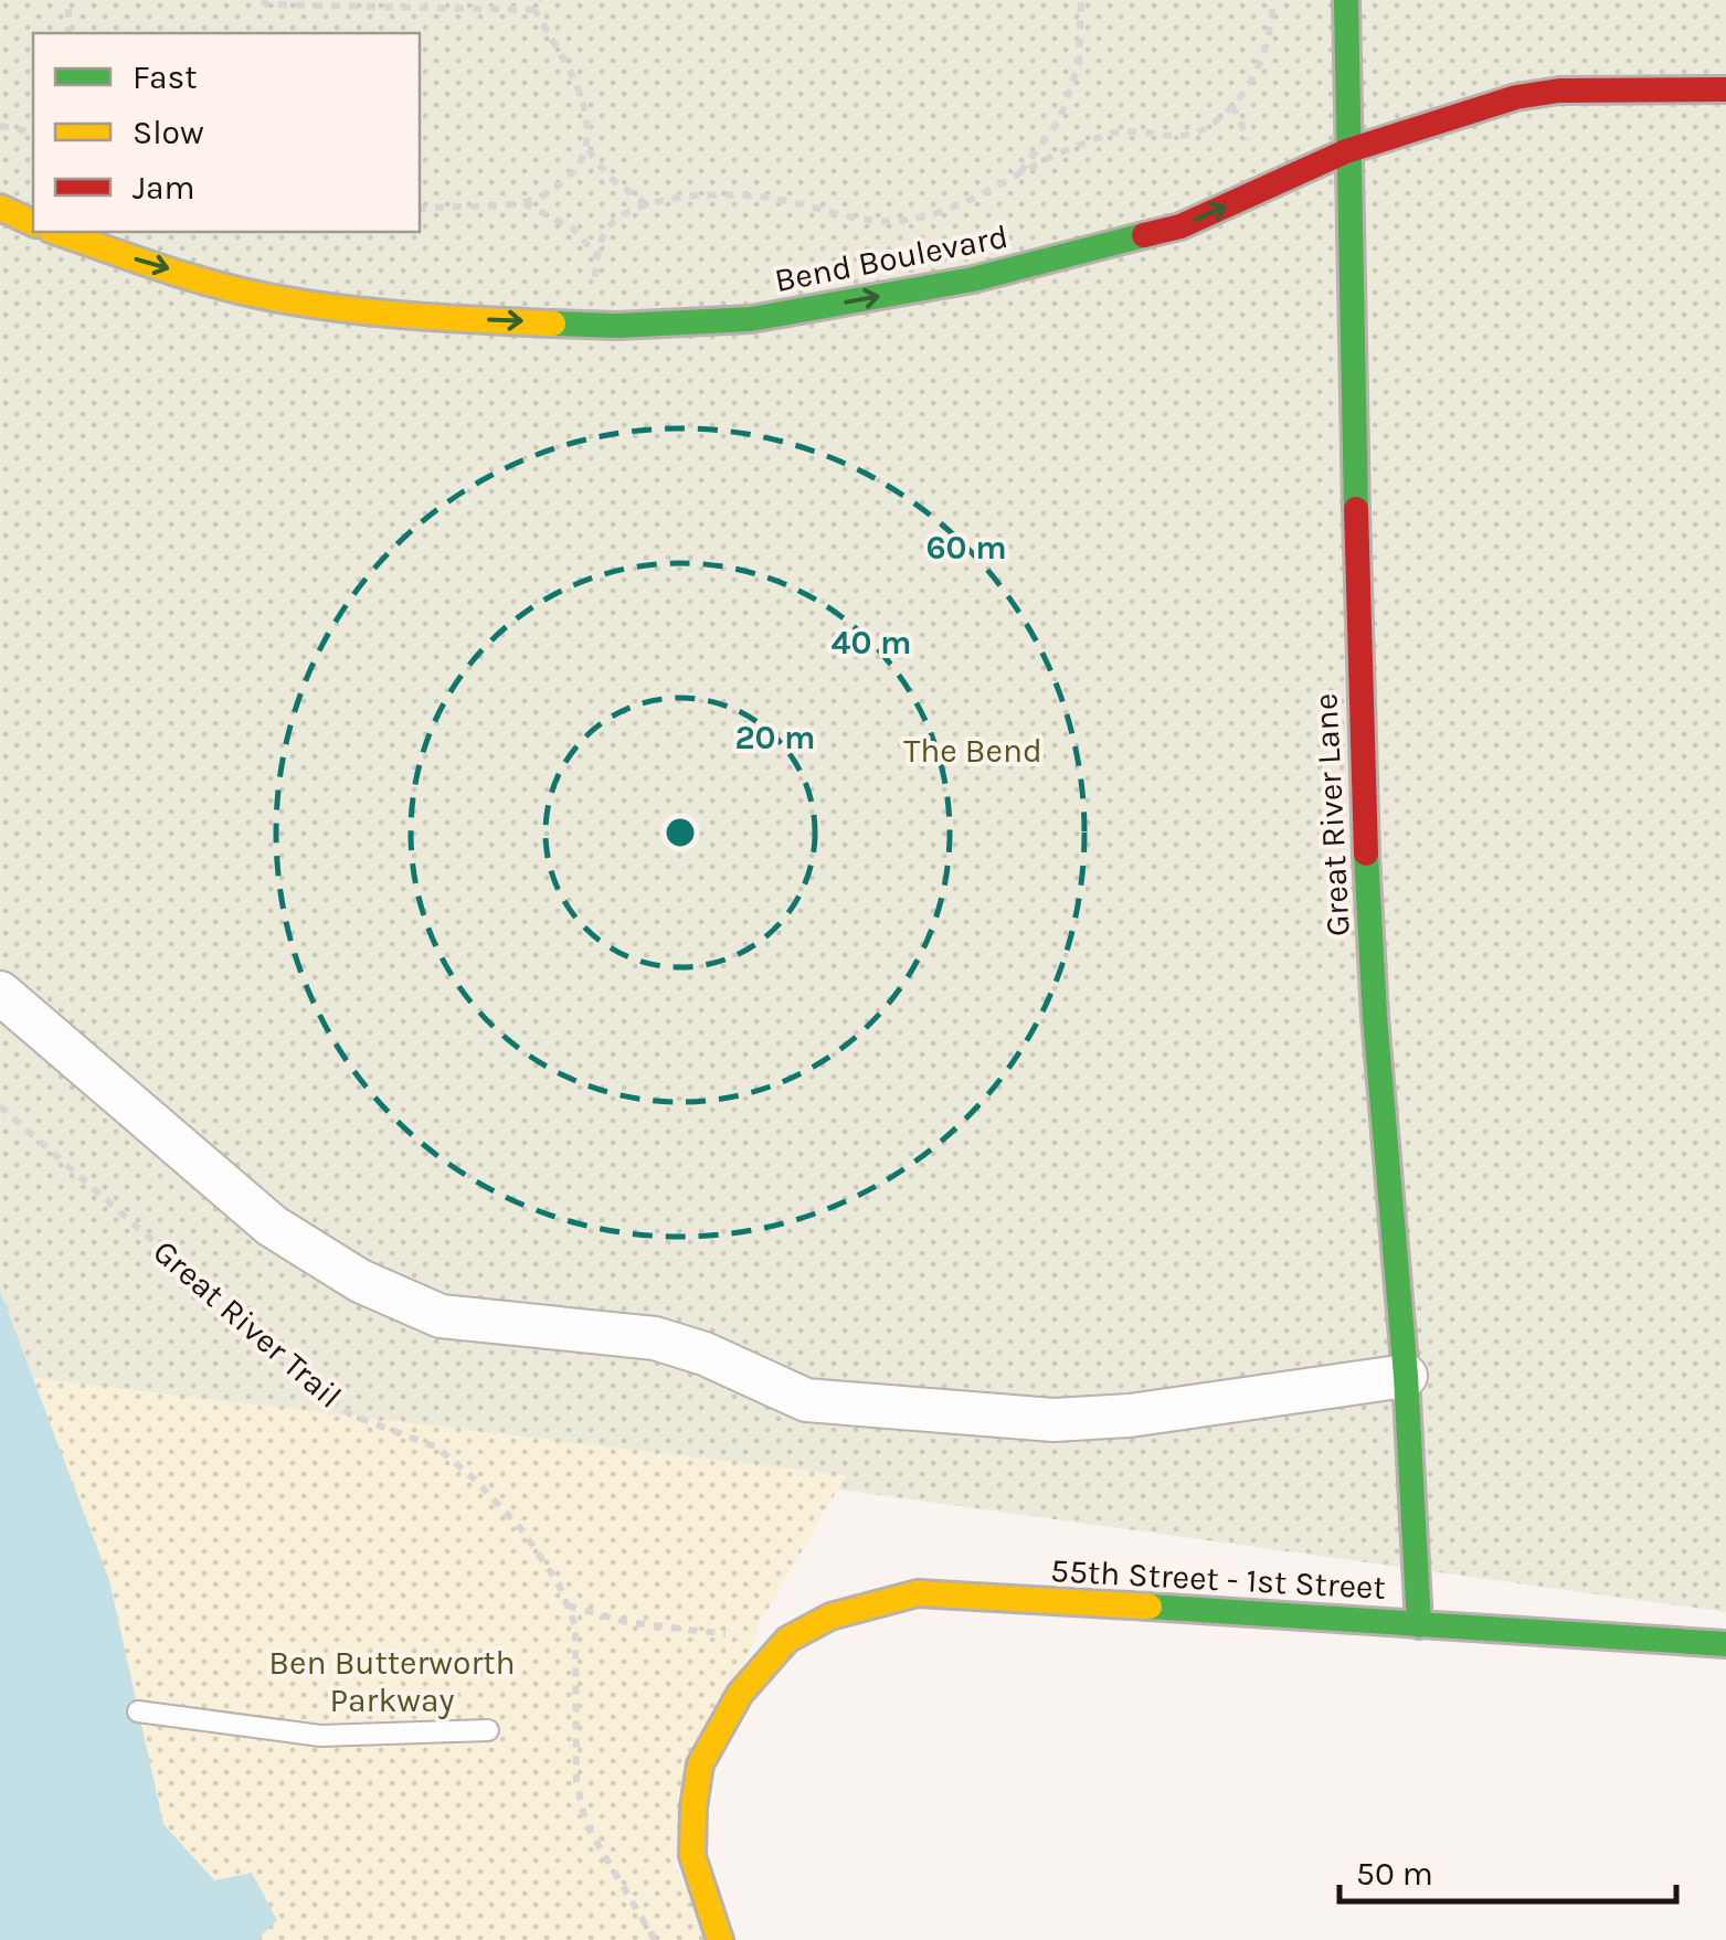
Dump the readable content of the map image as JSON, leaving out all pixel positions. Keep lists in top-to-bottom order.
{
  "streets": {
    "street": ["Bend Boulevard", "Great River Lane", "55th Street - 1st Street"],
    "path": ["Great River Trail"]
  },
  "crossings": [
    ["Bend Boulevard", "Great River Lane"],
    ["Great River Lane", "55th Street - 1st Street"]
  ],
  "one_way": ["Bend Boulevard"],
  "parks": ["The Bend", "Ben Butterworth Parkway"],
  "legend": ["Fast", "Slow", "Jam"],
  "scale_bar": "50 m",
  "rings": ["60 m", "40 m", "20 m"]
}
